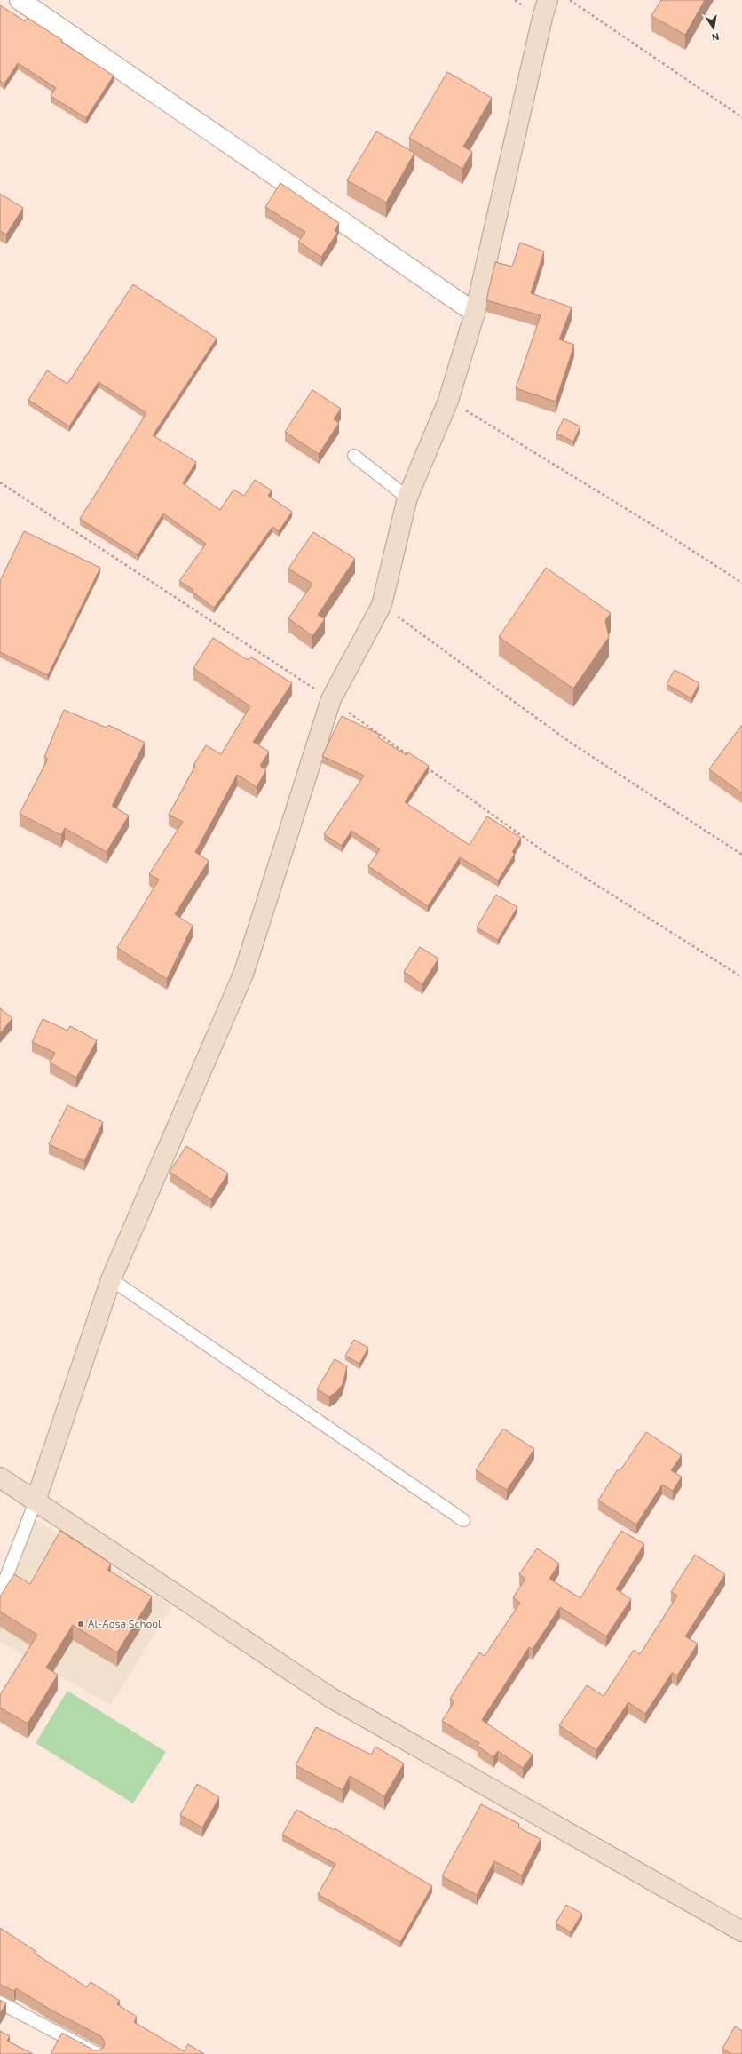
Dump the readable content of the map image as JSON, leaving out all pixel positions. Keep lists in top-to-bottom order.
{
  "places": ["Al-Aqsa School"],
  "north": "bottom"
}
